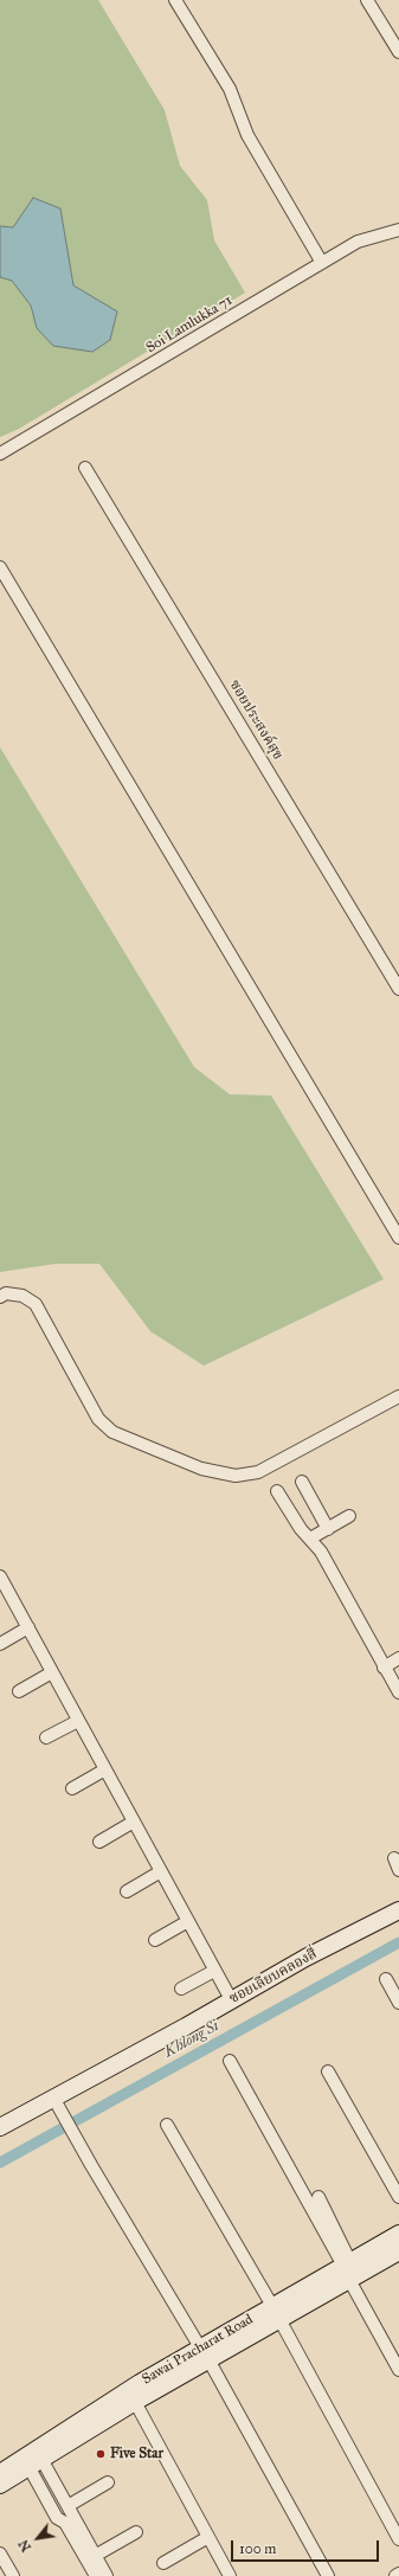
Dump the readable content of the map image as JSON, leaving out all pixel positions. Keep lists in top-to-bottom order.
{
  "streets": {
    "main road": ["ซอยเลียบคลองสี่", "Sawai Pracharat Road"],
    "street": ["Soi Lamlukka 71", "ซอยประสงค์สุข"]
  },
  "water": ["Khlong Si"],
  "places": ["Five Star"],
  "scale_bar": "100 m",
  "north": "bottom left"
}
